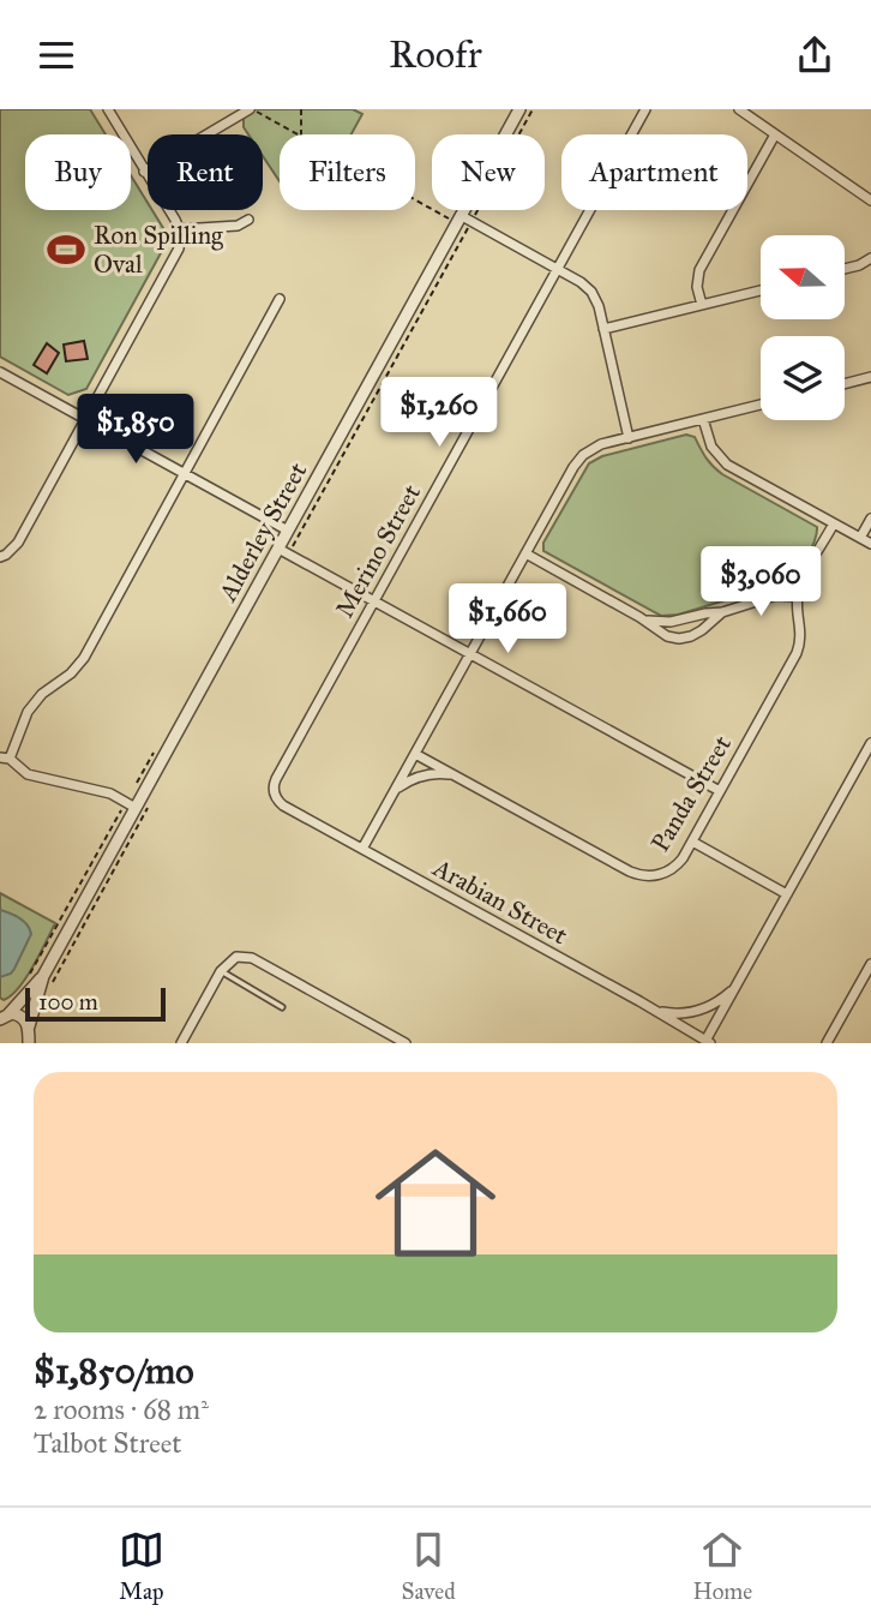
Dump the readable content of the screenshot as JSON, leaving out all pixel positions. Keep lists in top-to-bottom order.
{
  "streets": {
    "street": [
      "Alderley Street",
      "Merino Street",
      "Panda Street",
      "Arabian Street"
    ]
  },
  "crossings": [
    ["Merino Street", "Arabian Street"]
  ],
  "places": {
    "sports": ["Ron Spilling Oval"]
  },
  "scale_bar": "100 m",
  "north": "left",
  "page": {
    "header": "Roofr",
    "chip": [
      "Buy",
      "Rent",
      "Filters",
      "New",
      "Apartment"
    ],
    "price": [
      "$1,260",
      "$1,850",
      "$3,060",
      "$1,660"
    ],
    "scale": "100 m",
    "list": [
      {
        "name": "$1,850/mo",
        "note": "2 rooms · 68 m² · Talbot Street"
      }
    ],
    "tabs": ["Map", "Saved", "Home"]
  }
}
